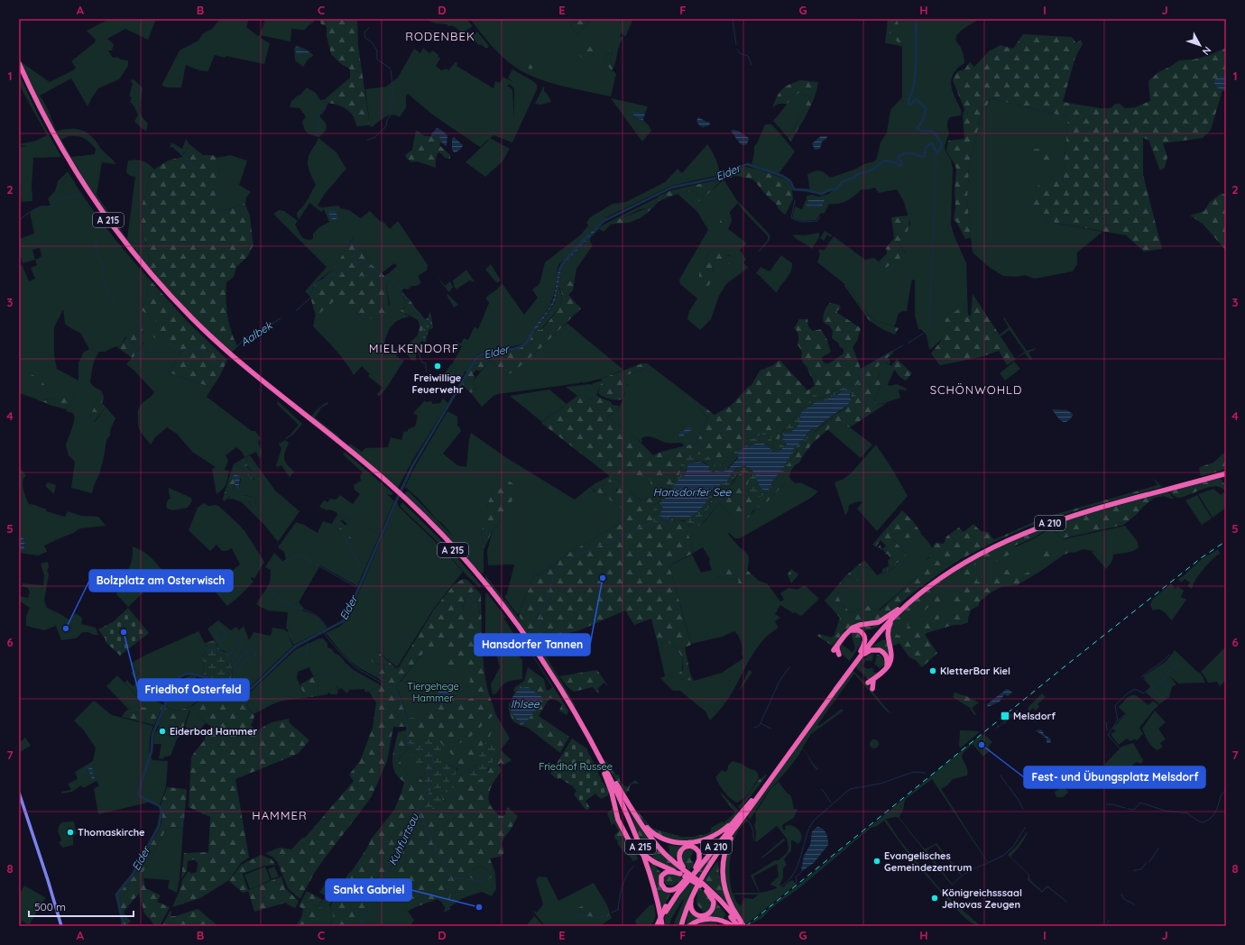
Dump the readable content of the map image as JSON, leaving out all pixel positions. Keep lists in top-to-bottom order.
{
  "streets": {
    "highway": ["A 215", "A 210"]
  },
  "districts": [
    "RODENBEK",
    "MIELKENDORF",
    "SCHÖNWOHLD",
    "HAMMER"
  ],
  "water": [
    "Eider",
    "Aalbek",
    "Hansdorfer See",
    "Ihlsee",
    "Kuhfurtsau"
  ],
  "parks": ["Tiergehege Hammer", "Friedhof Russee"],
  "places": {
    "other": [
      "Freiwillige Feuerwehr",
      "Hansdorfer Tannen",
      "Bolzplatz am Osterwisch",
      "Friedhof Osterfeld",
      "KletterBar Kiel",
      "Eiderbad Hammer",
      "Fest- und Übungsplatz Melsdorf",
      "Thomaskirche",
      "Evangelisches Gemeindezentrum",
      "Königreichsssaal Jehovas Zeugen",
      "Sankt Gabriel"
    ],
    "transit": ["Melsdorf"]
  },
  "scale_bar": "500 m",
  "north": "bottom right",
  "grid": {
    "columns": [
      "A",
      "B",
      "C",
      "D",
      "E",
      "F",
      "G",
      "H",
      "I",
      "J"
    ],
    "rows": [
      "1",
      "2",
      "3",
      "4",
      "5",
      "6",
      "7",
      "8"
    ]
  }
}
